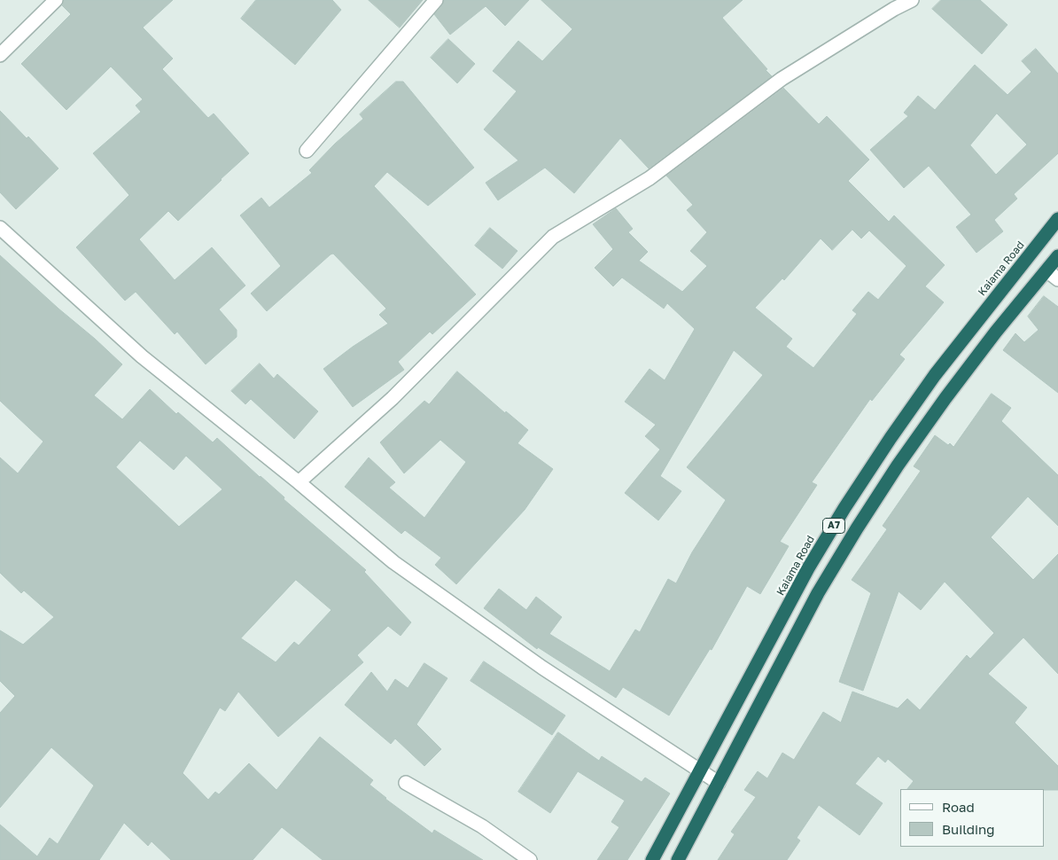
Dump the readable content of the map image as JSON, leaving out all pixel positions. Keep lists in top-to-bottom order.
{
  "streets": {
    "highway": ["Kaiama Road", "A7"]
  },
  "legend": ["Road", "Building"]
}
